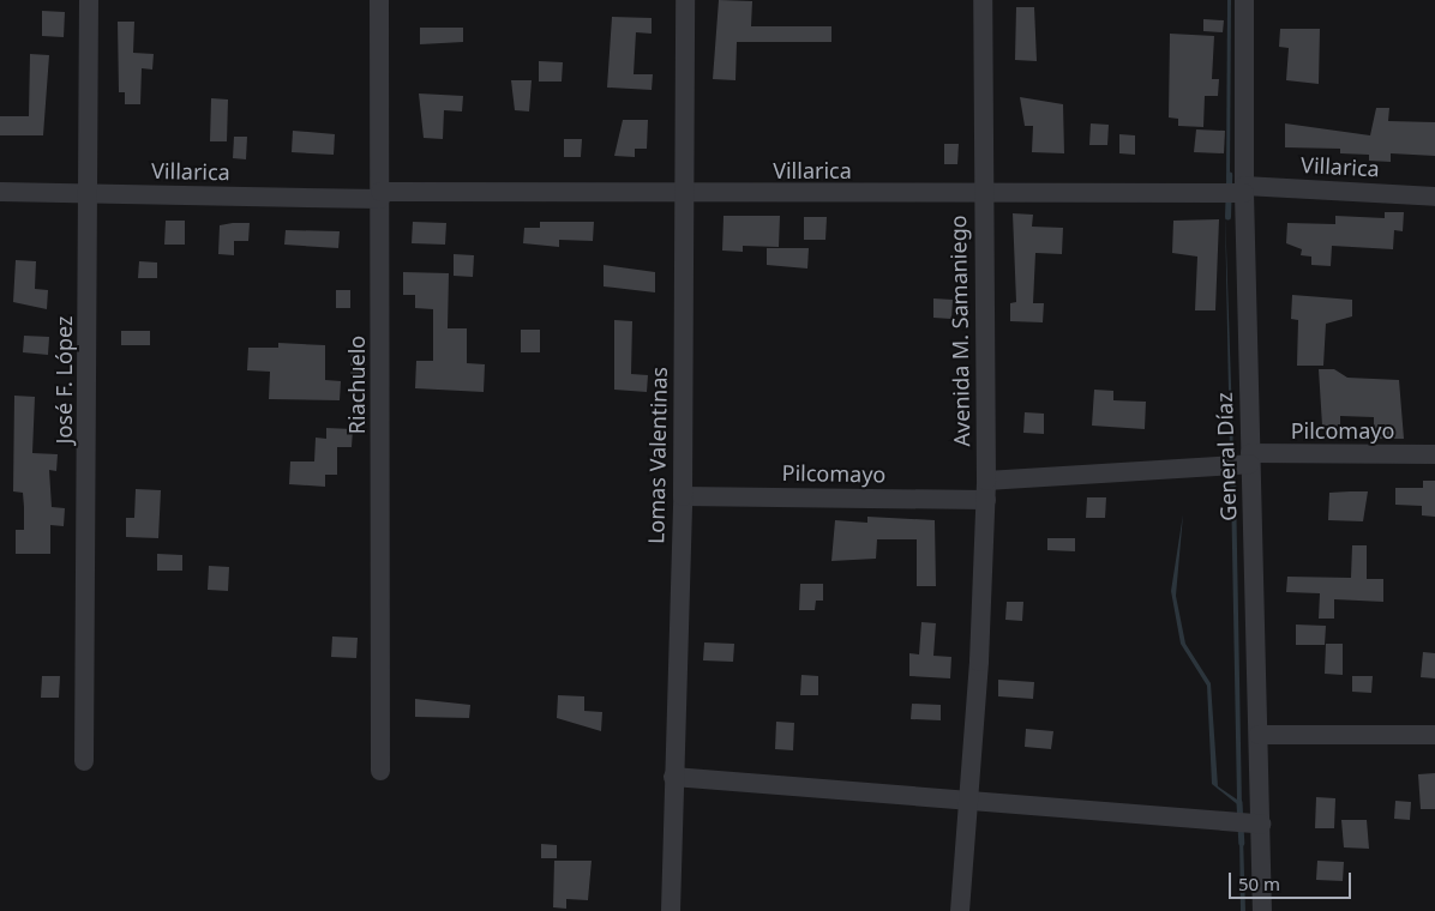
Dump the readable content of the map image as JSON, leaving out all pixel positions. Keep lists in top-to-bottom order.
{
  "streets": {
    "street": [
      "Villarica",
      "Avenida M. Samaniego",
      "José F. López",
      "Riachuelo",
      "Pilcomayo",
      "Lomas Valentinas",
      "General Díaz"
    ]
  },
  "crossings": [
    ["Villarica", "Avenida M. Samaniego"],
    ["Villarica", "José F. López"],
    ["Villarica", "Riachuelo"],
    ["Villarica", "Lomas Valentinas"],
    ["Villarica", "General Díaz"],
    ["Avenida M. Samaniego", "Pilcomayo"],
    ["Pilcomayo", "Lomas Valentinas"],
    ["Pilcomayo", "General Díaz"]
  ],
  "scale_bar": "50 m"
}
